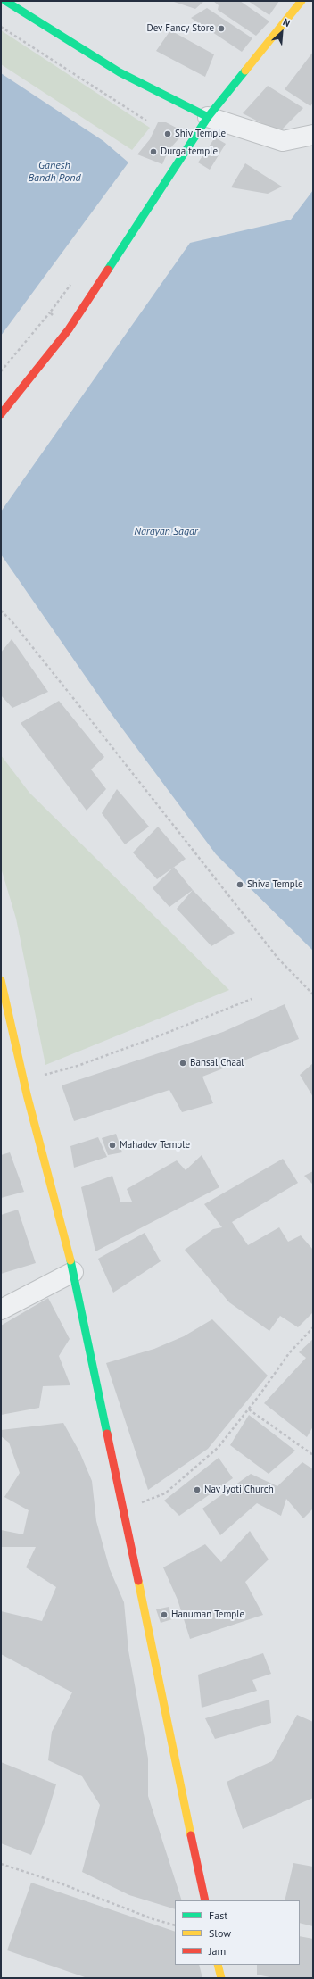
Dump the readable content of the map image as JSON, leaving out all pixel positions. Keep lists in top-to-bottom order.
{
  "water": ["Ganesh Bandh Pond", "Narayan Sagar"],
  "places": [
    "Dev Fancy Store",
    "Shiv Temple",
    "Durga temple",
    "Shiva Temple",
    "Bansal Chaal",
    "Mahadev Temple",
    "Nav Jyoti Church",
    "Hanuman Temple"
  ],
  "legend": ["Fast", "Slow", "Jam"],
  "north": "top right"
}
